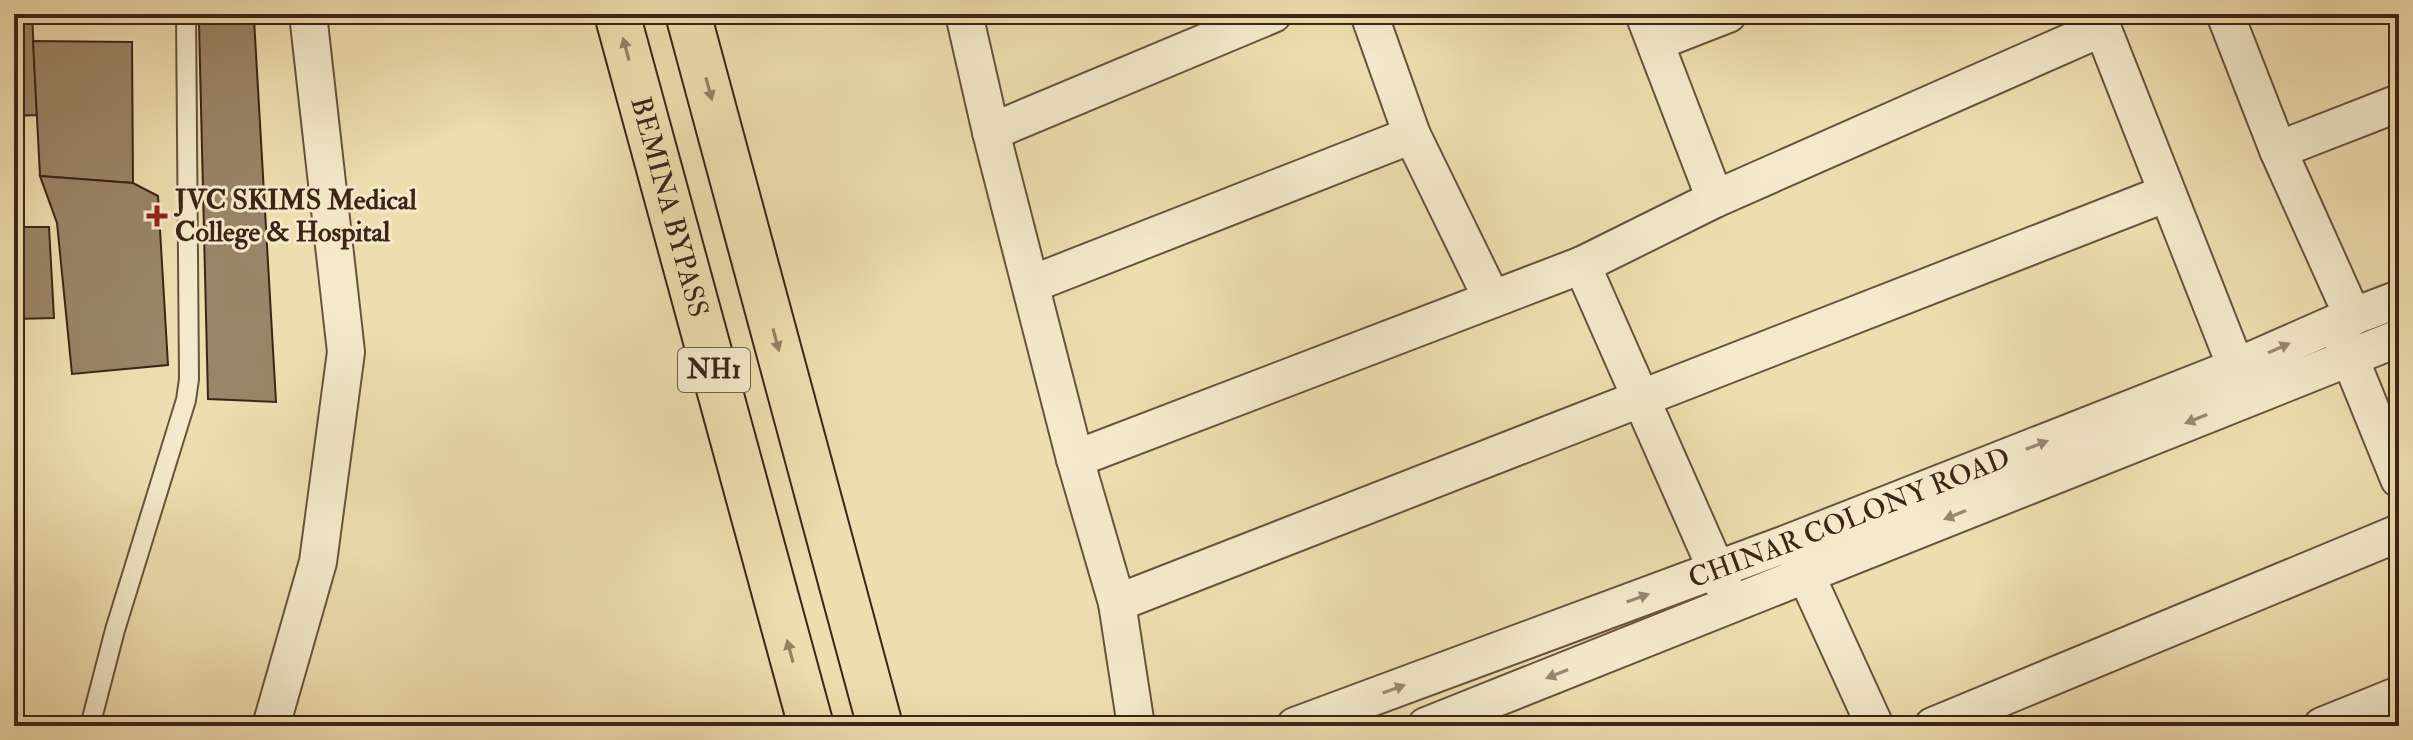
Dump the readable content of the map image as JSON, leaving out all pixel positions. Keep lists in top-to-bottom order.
{
  "streets": {
    "highway": ["BEMINA BYPASS", "NH1"],
    "street": ["CHINAR COLONY ROAD"]
  },
  "places": {
    "health": ["JVC SKIMS Medical College & Hospital"]
  }
}
